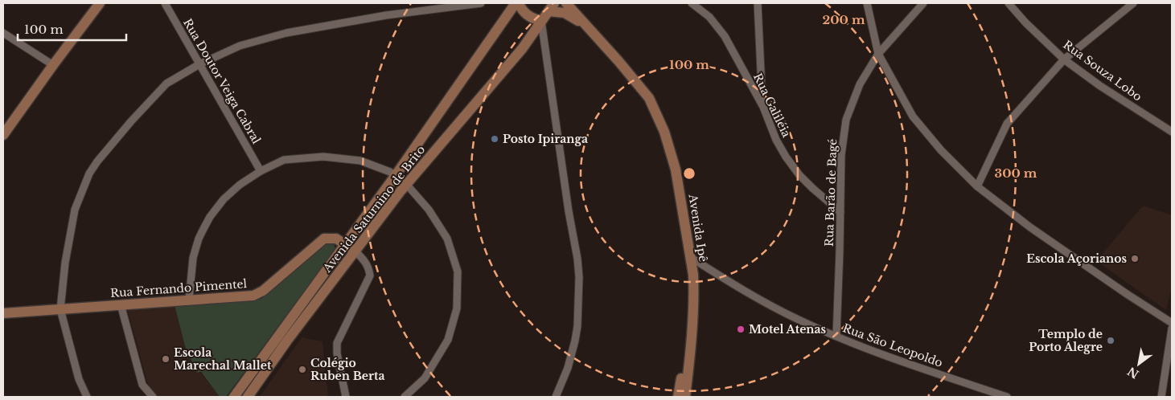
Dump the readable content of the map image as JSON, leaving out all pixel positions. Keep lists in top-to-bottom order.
{
  "streets": {
    "main road": ["Avenida Saturnino de Brito", "Avenida Ipê", "Rua Fernando Pimentel"],
    "street": [
      "Rua Souza Lobo",
      "Rua Doutor Veiga Cabral",
      "Rua Galiléia",
      "Rua Barão de Bagé",
      "Rua São Leopoldo"
    ]
  },
  "crossings": [
    ["Rua Galiléia", "Rua Barão de Bagé"],
    ["Rua Barão de Bagé", "Rua São Leopoldo"],
    ["Avenida Saturnino de Brito", "Avenida Ipê"],
    ["Avenida Saturnino de Brito", "Rua Fernando Pimentel"],
    ["Avenida Ipê", "Rua São Leopoldo"]
  ],
  "places": [
    "Posto Ipiranga",
    "Escola Açorianos",
    "Motel Atenas",
    "Templo de Porto Alegre",
    "Escola Marechal Mallet",
    "Colégio Ruben Berta"
  ],
  "scale_bar": "100 m",
  "north": "bottom left",
  "rings": ["200 m", "100 m", "300 m"]
}
